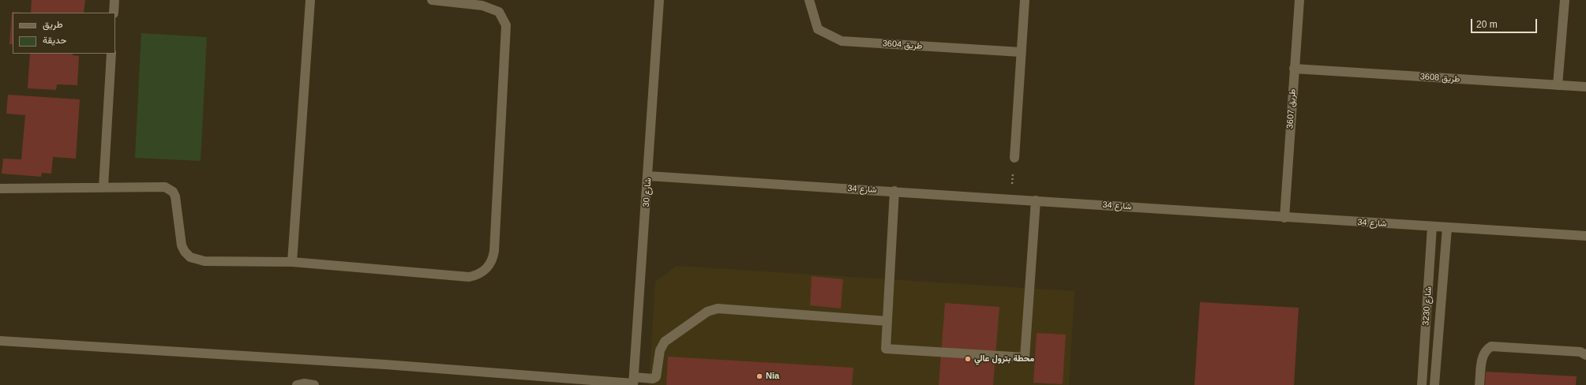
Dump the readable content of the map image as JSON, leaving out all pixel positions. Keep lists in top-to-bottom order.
{
  "streets": {
    "street": [
      "طريق 3604",
      "طريق 3608",
      "طريق 3607",
      "شارع 34",
      "شارع 30",
      "شارع 3230"
    ]
  },
  "crossings": [
    ["طريق 3608", "طريق 3607"],
    ["طريق 3607", "شارع 34"],
    ["شارع 34", "شارع 30"],
    ["شارع 34", "شارع 3230"]
  ],
  "places": ["محطة بترول عالي", "Nia"],
  "legend": ["طريق", "حديقة"],
  "scale_bar": "20 m"
}
